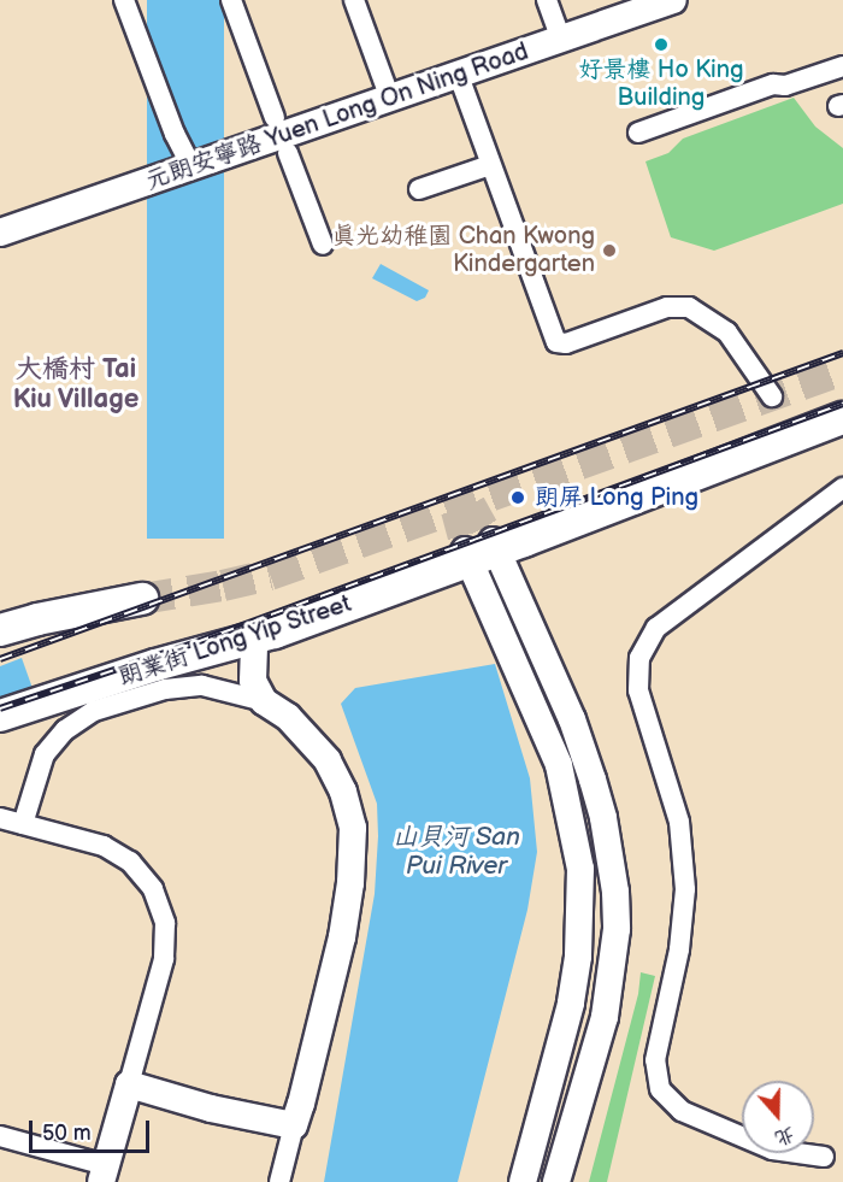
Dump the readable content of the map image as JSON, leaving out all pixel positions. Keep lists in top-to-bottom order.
{
  "streets": {
    "main road": ["朗業街 Long Yip Street"],
    "street": ["元朗安寧路 Yuen Long On Ning Road"]
  },
  "districts": ["大橋村 Tai Kiu Village"],
  "water": ["山貝河 San Pui River"],
  "places": ["好景樓 Ho King Building", "真光幼稚園 Chan Kwong Kindergarten", "朗屏 Long Ping"],
  "scale_bar": "50 m",
  "north": "bottom"
}
